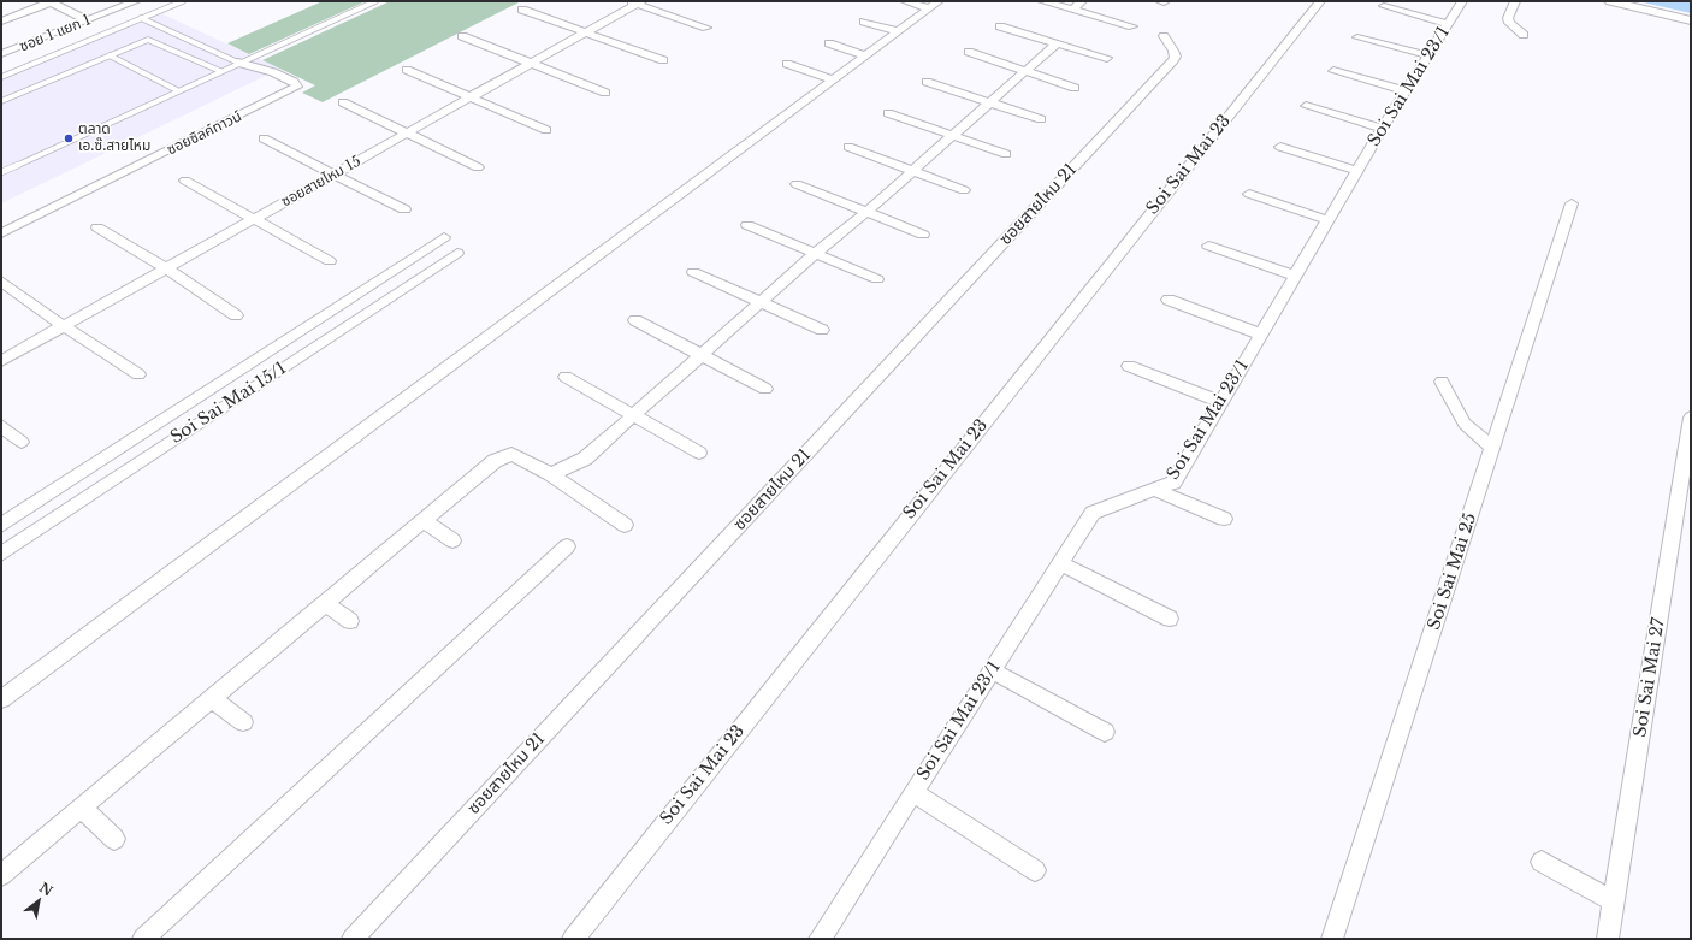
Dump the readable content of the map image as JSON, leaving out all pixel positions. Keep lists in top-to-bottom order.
{
  "streets": {
    "street": [
      "ซอย 1 แยก 1",
      "Soi Sai Mai 23/1",
      "ซอยซิลค์ทาวน์",
      "Soi Sai Mai 23",
      "ซอยสายไหม 15",
      "ซอยสายไหม 21",
      "Soi Sai Mai 15/1",
      "Soi Sai Mai 25",
      "Soi Sai Mai 27"
    ]
  },
  "places": ["ตลาด เอ.ซ๊.สายไหม"],
  "north": "top right"
}
